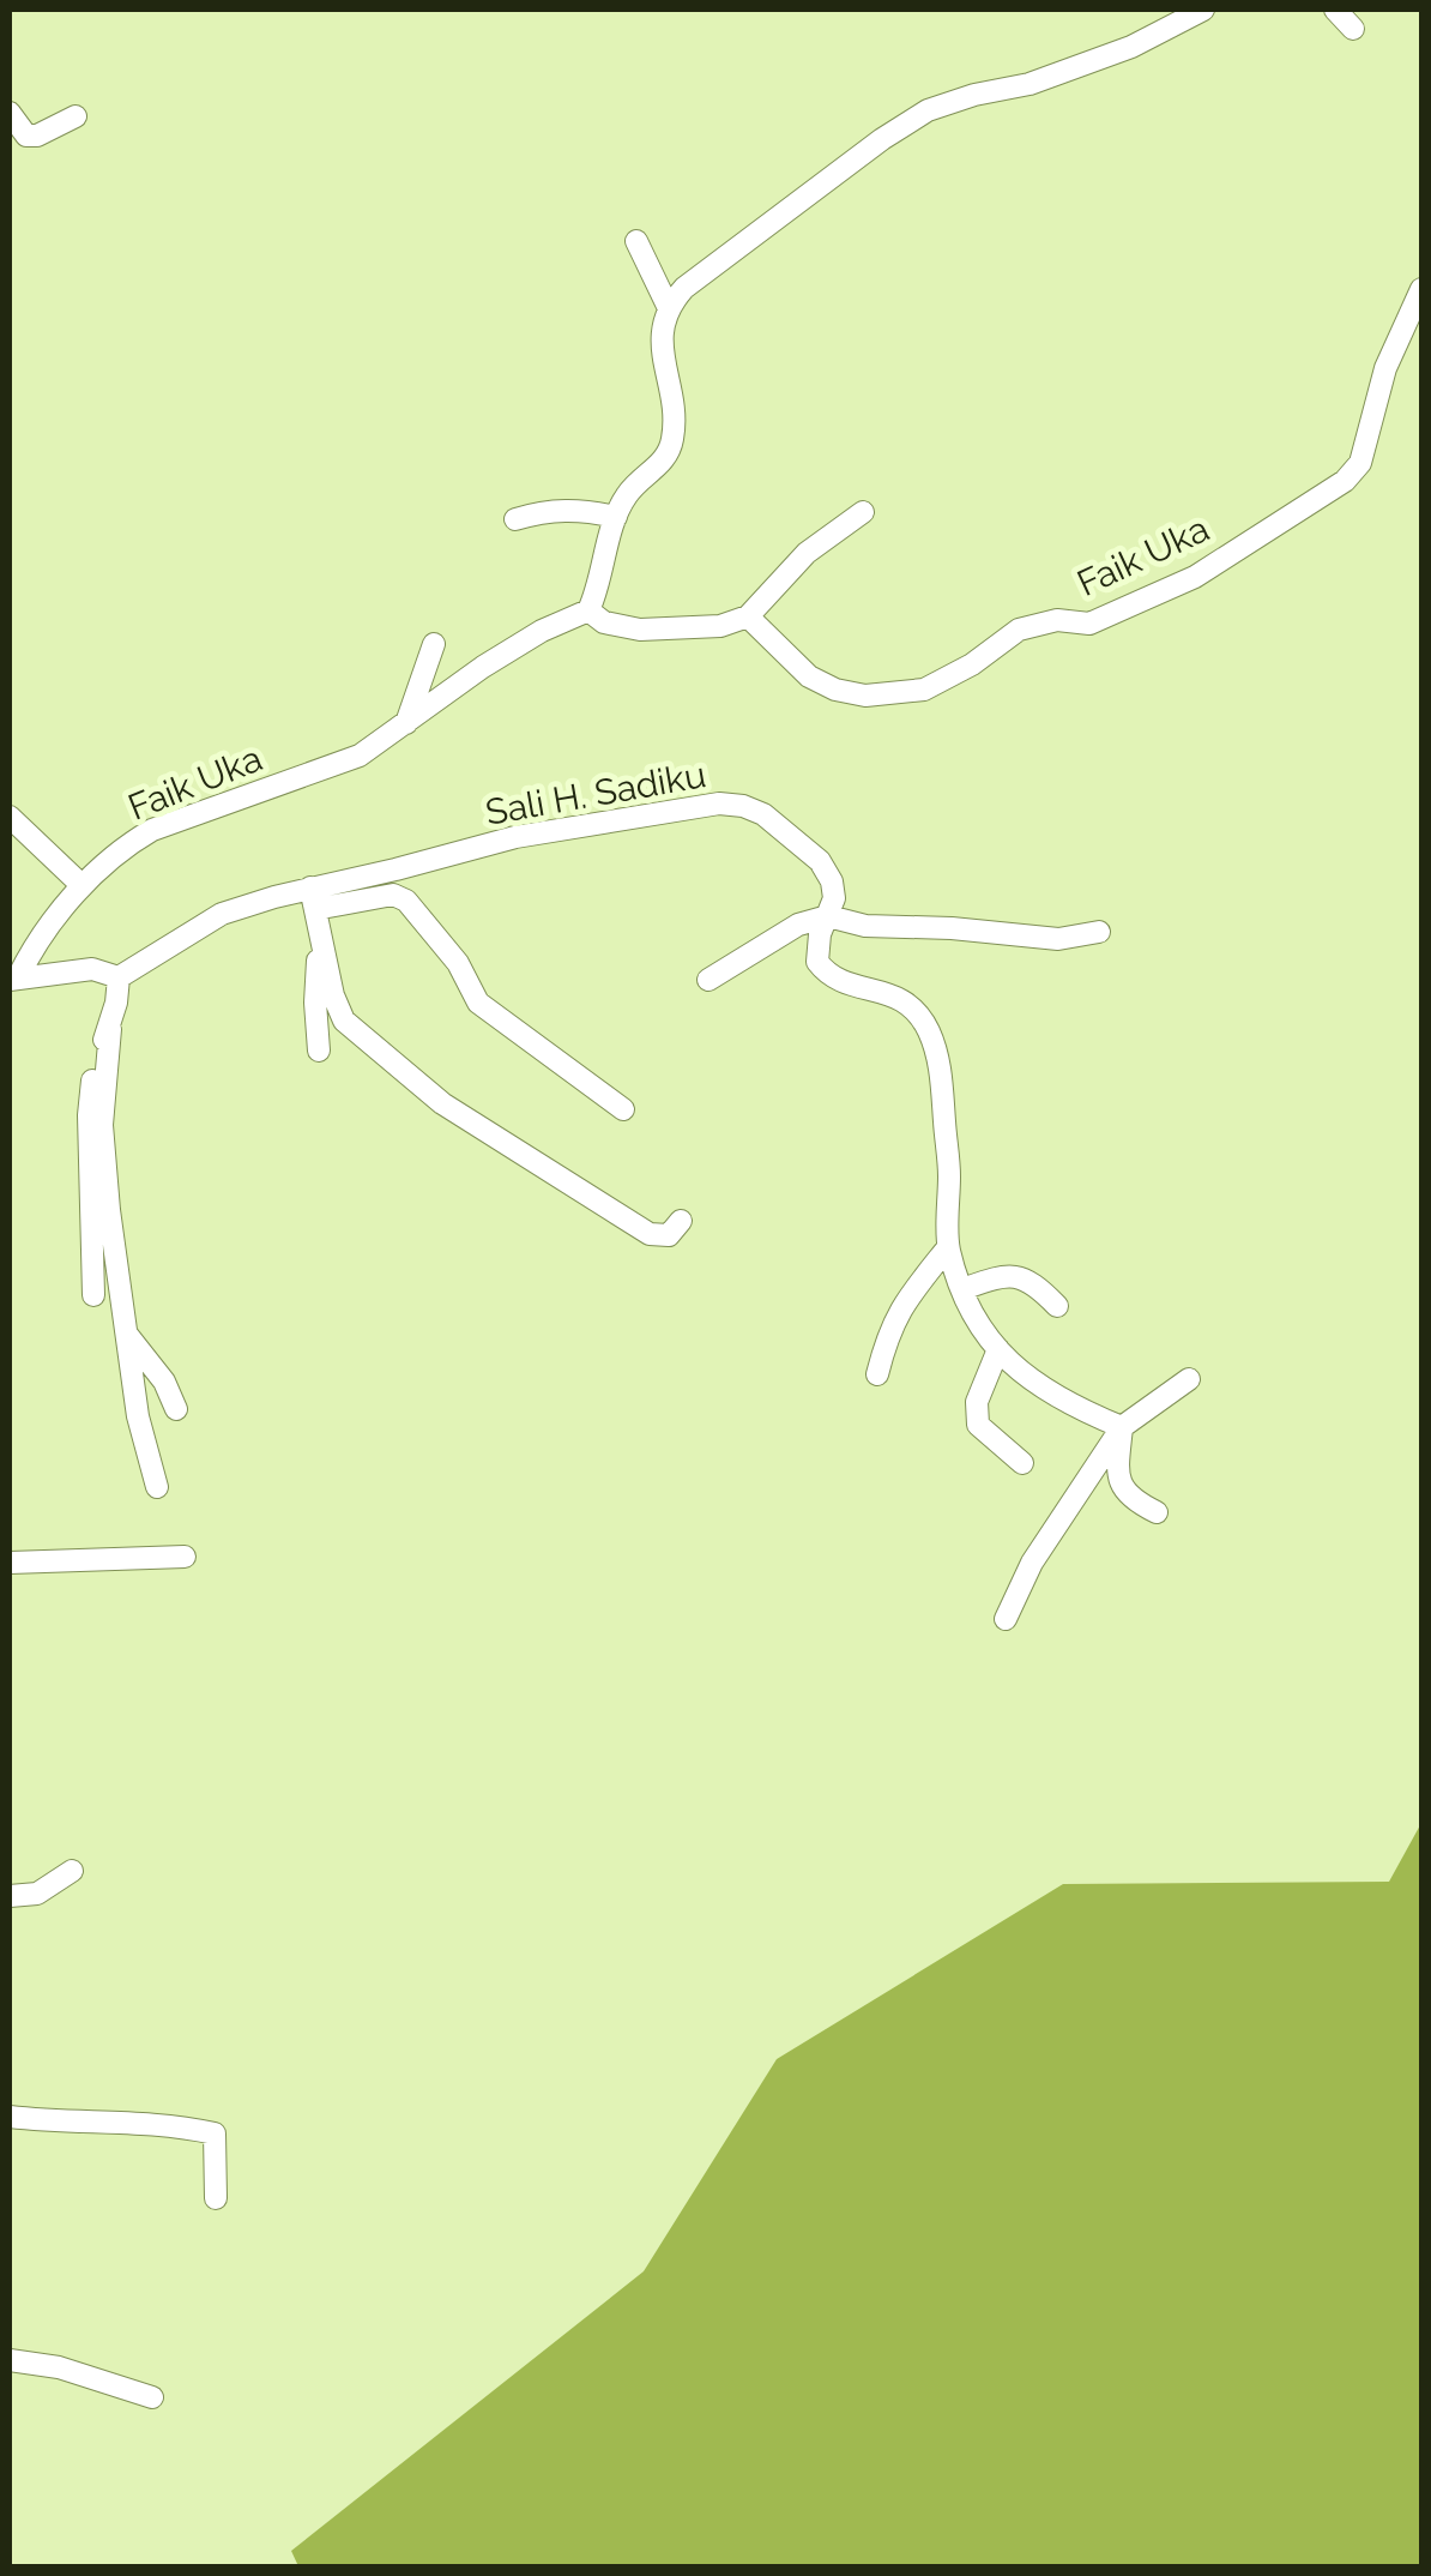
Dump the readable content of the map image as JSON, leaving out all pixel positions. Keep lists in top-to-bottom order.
{
  "streets": {
    "street": ["Faik Uka", "Sali H. Sadiku"]
  }
}
